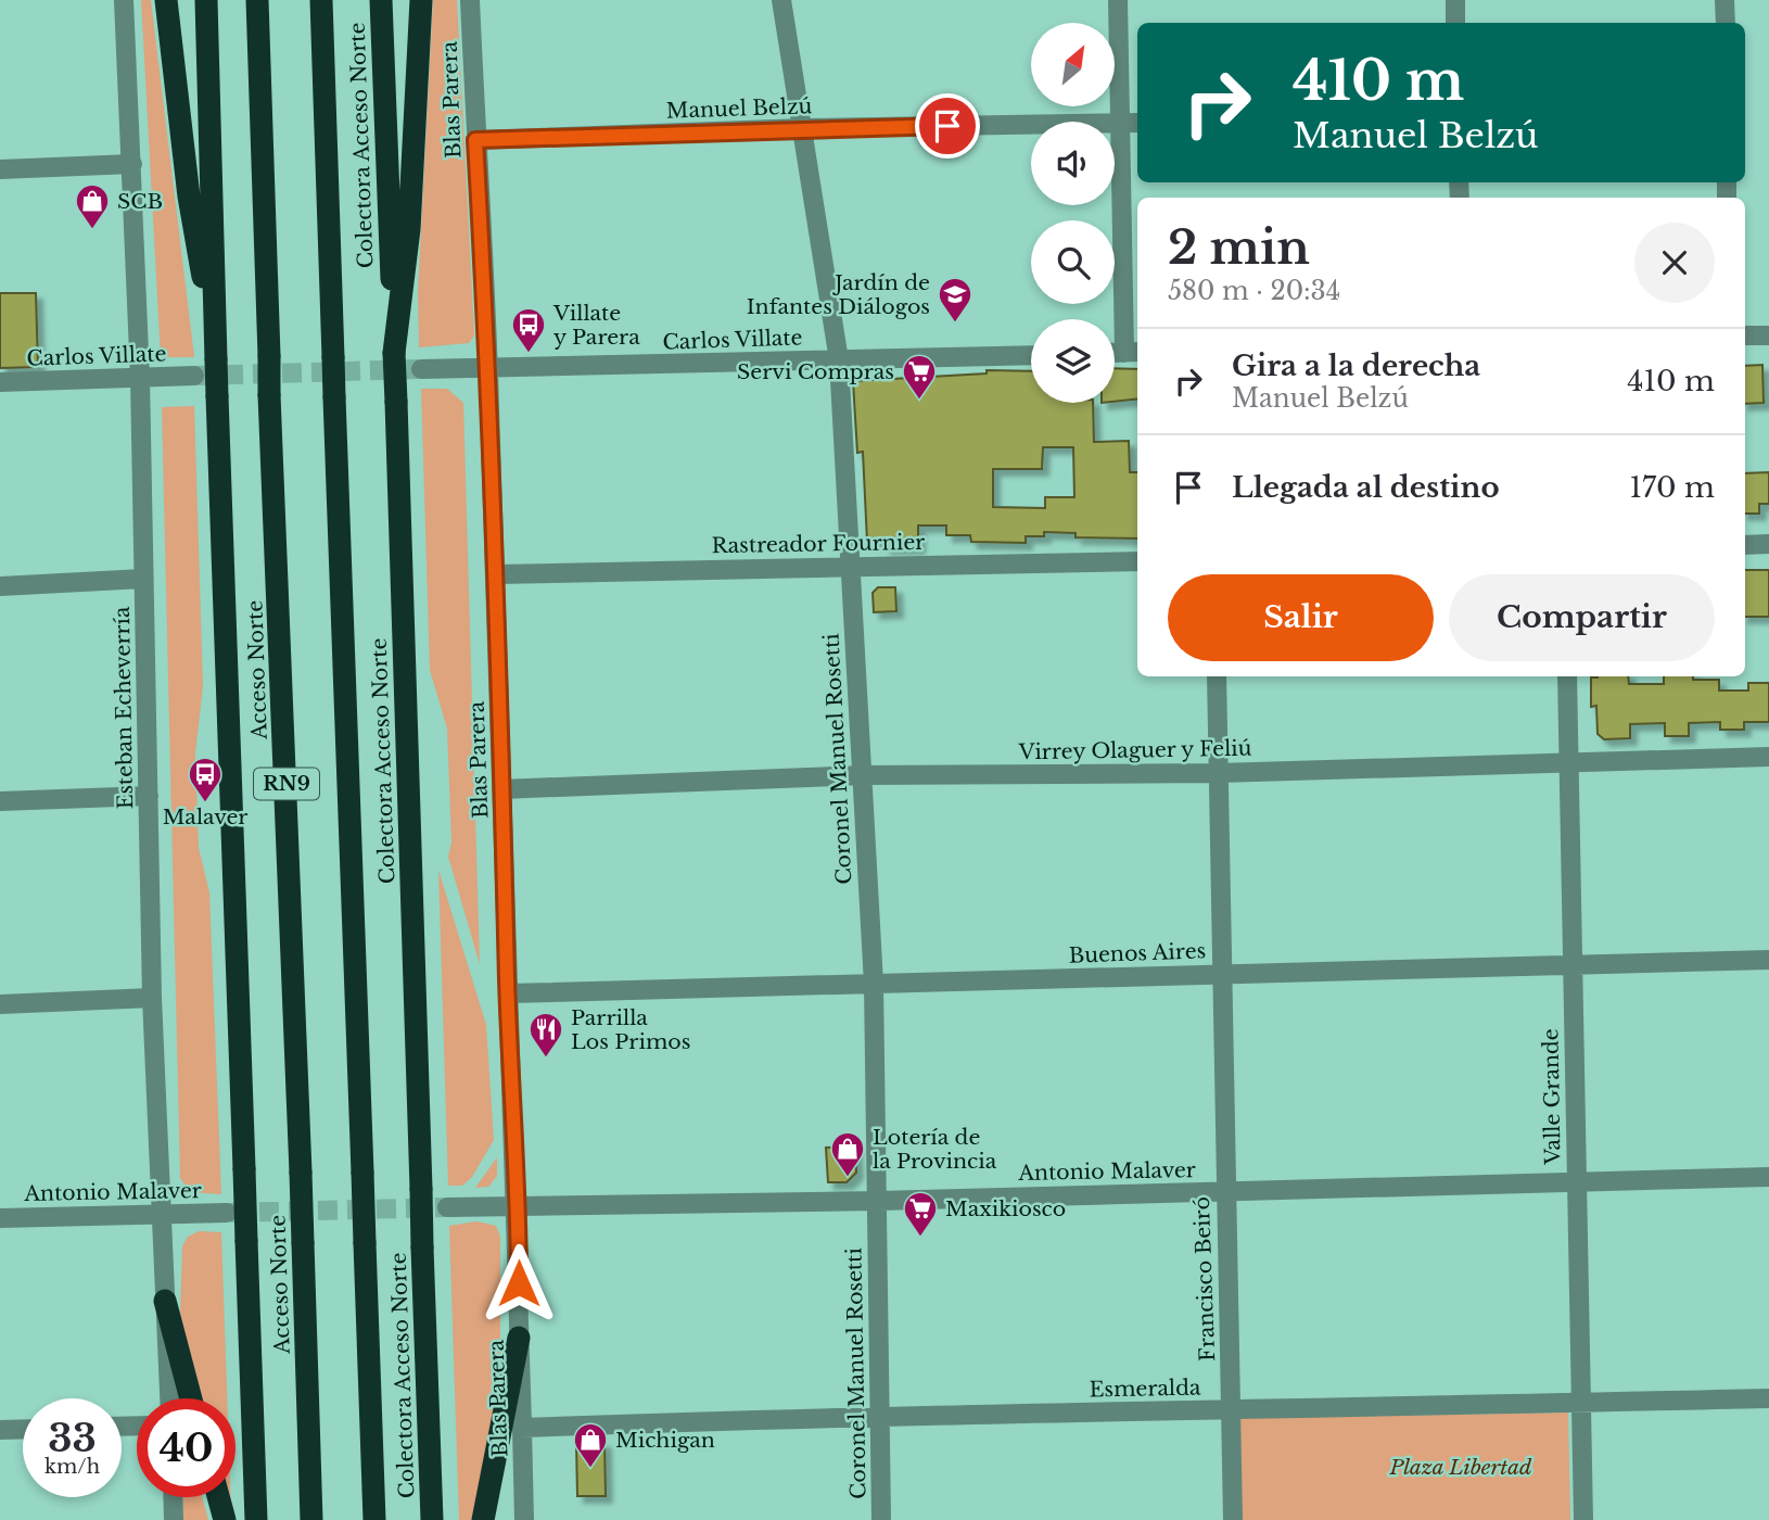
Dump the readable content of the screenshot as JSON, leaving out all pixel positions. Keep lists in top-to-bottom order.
{
  "streets": {
    "highway": ["Colectora Acceso Norte", "Acceso Norte", "RN9"],
    "street": [
      "Blas Parera",
      "Manuel Belzú",
      "Carlos Villate",
      "Rastreador Fournier",
      "Esteban Echeverría",
      "Virrey Olaguer y Feliú",
      "Coronel Manuel Rosetti",
      "Buenos Aires",
      "Valle Grande",
      "Antonio Malaver",
      "Francisco Beiró",
      "Esmeralda"
    ]
  },
  "crossings": [
    ["Blas Parera", "Manuel Belzú"],
    ["Blas Parera", "Carlos Villate"],
    ["Blas Parera", "Rastreador Fournier"],
    ["Blas Parera", "Virrey Olaguer y Feliú"],
    ["Blas Parera", "Buenos Aires"],
    ["Blas Parera", "Antonio Malaver"],
    ["Blas Parera", "Esmeralda"],
    ["Manuel Belzú", "Coronel Manuel Rosetti"],
    ["Carlos Villate", "Esteban Echeverría"],
    ["Carlos Villate", "Coronel Manuel Rosetti"],
    ["Rastreador Fournier", "Coronel Manuel Rosetti"],
    ["Esteban Echeverría", "Antonio Malaver"],
    ["Virrey Olaguer y Feliú", "Coronel Manuel Rosetti"],
    ["Virrey Olaguer y Feliú", "Valle Grande"],
    ["Virrey Olaguer y Feliú", "Francisco Beiró"],
    ["Coronel Manuel Rosetti", "Buenos Aires"],
    ["Coronel Manuel Rosetti", "Antonio Malaver"],
    ["Coronel Manuel Rosetti", "Esmeralda"],
    ["Buenos Aires", "Valle Grande"],
    ["Buenos Aires", "Francisco Beiró"],
    ["Valle Grande", "Antonio Malaver"],
    ["Valle Grande", "Esmeralda"],
    ["Antonio Malaver", "Francisco Beiró"],
    ["Francisco Beiró", "Esmeralda"]
  ],
  "parks": ["Plaza Libertad"],
  "places": {
    "shop": ["SCB", "Lotería de la Provincia", "Michigan"],
    "school or university": ["Jardín de Infantes Diálogos"],
    "bus stop": ["Villate y Parera", "Malaver"],
    "supermarket": ["Servi Compras", "Maxikiosco"],
    "restaurant": ["Parrilla Los Primos"]
  },
  "north": "top right",
  "page": {
    "turn": ["410 m", "Manuel Belzú"],
    "heading": ["2 min", "580 m · 20:34"],
    "list": [
      {
        "name": "Gira a la derecha",
        "note": "Manuel Belzú",
        "value": "410 m"
      },
      {
        "name": "Llegada al destino",
        "value": "170 m"
      }
    ],
    "buttons": ["Salir", "Compartir"],
    "speed": "33 km/h",
    "limit": "40"
  }
}
